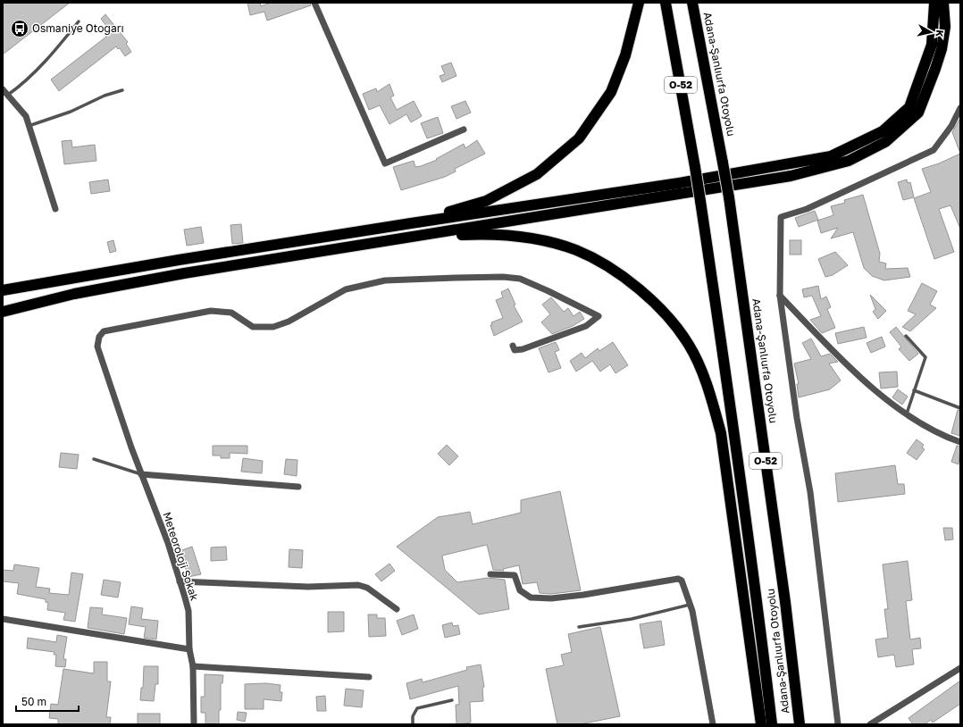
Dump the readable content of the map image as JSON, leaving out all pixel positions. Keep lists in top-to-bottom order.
{
  "streets": {
    "highway": ["Adana-Şanlıurfa Otoyolu", "O-52"],
    "street": ["Meteoroloji Sokak"]
  },
  "places": {
    "bus stop": ["Osmaniye Otogarı"]
  },
  "scale_bar": "50 m",
  "north": "right"
}
